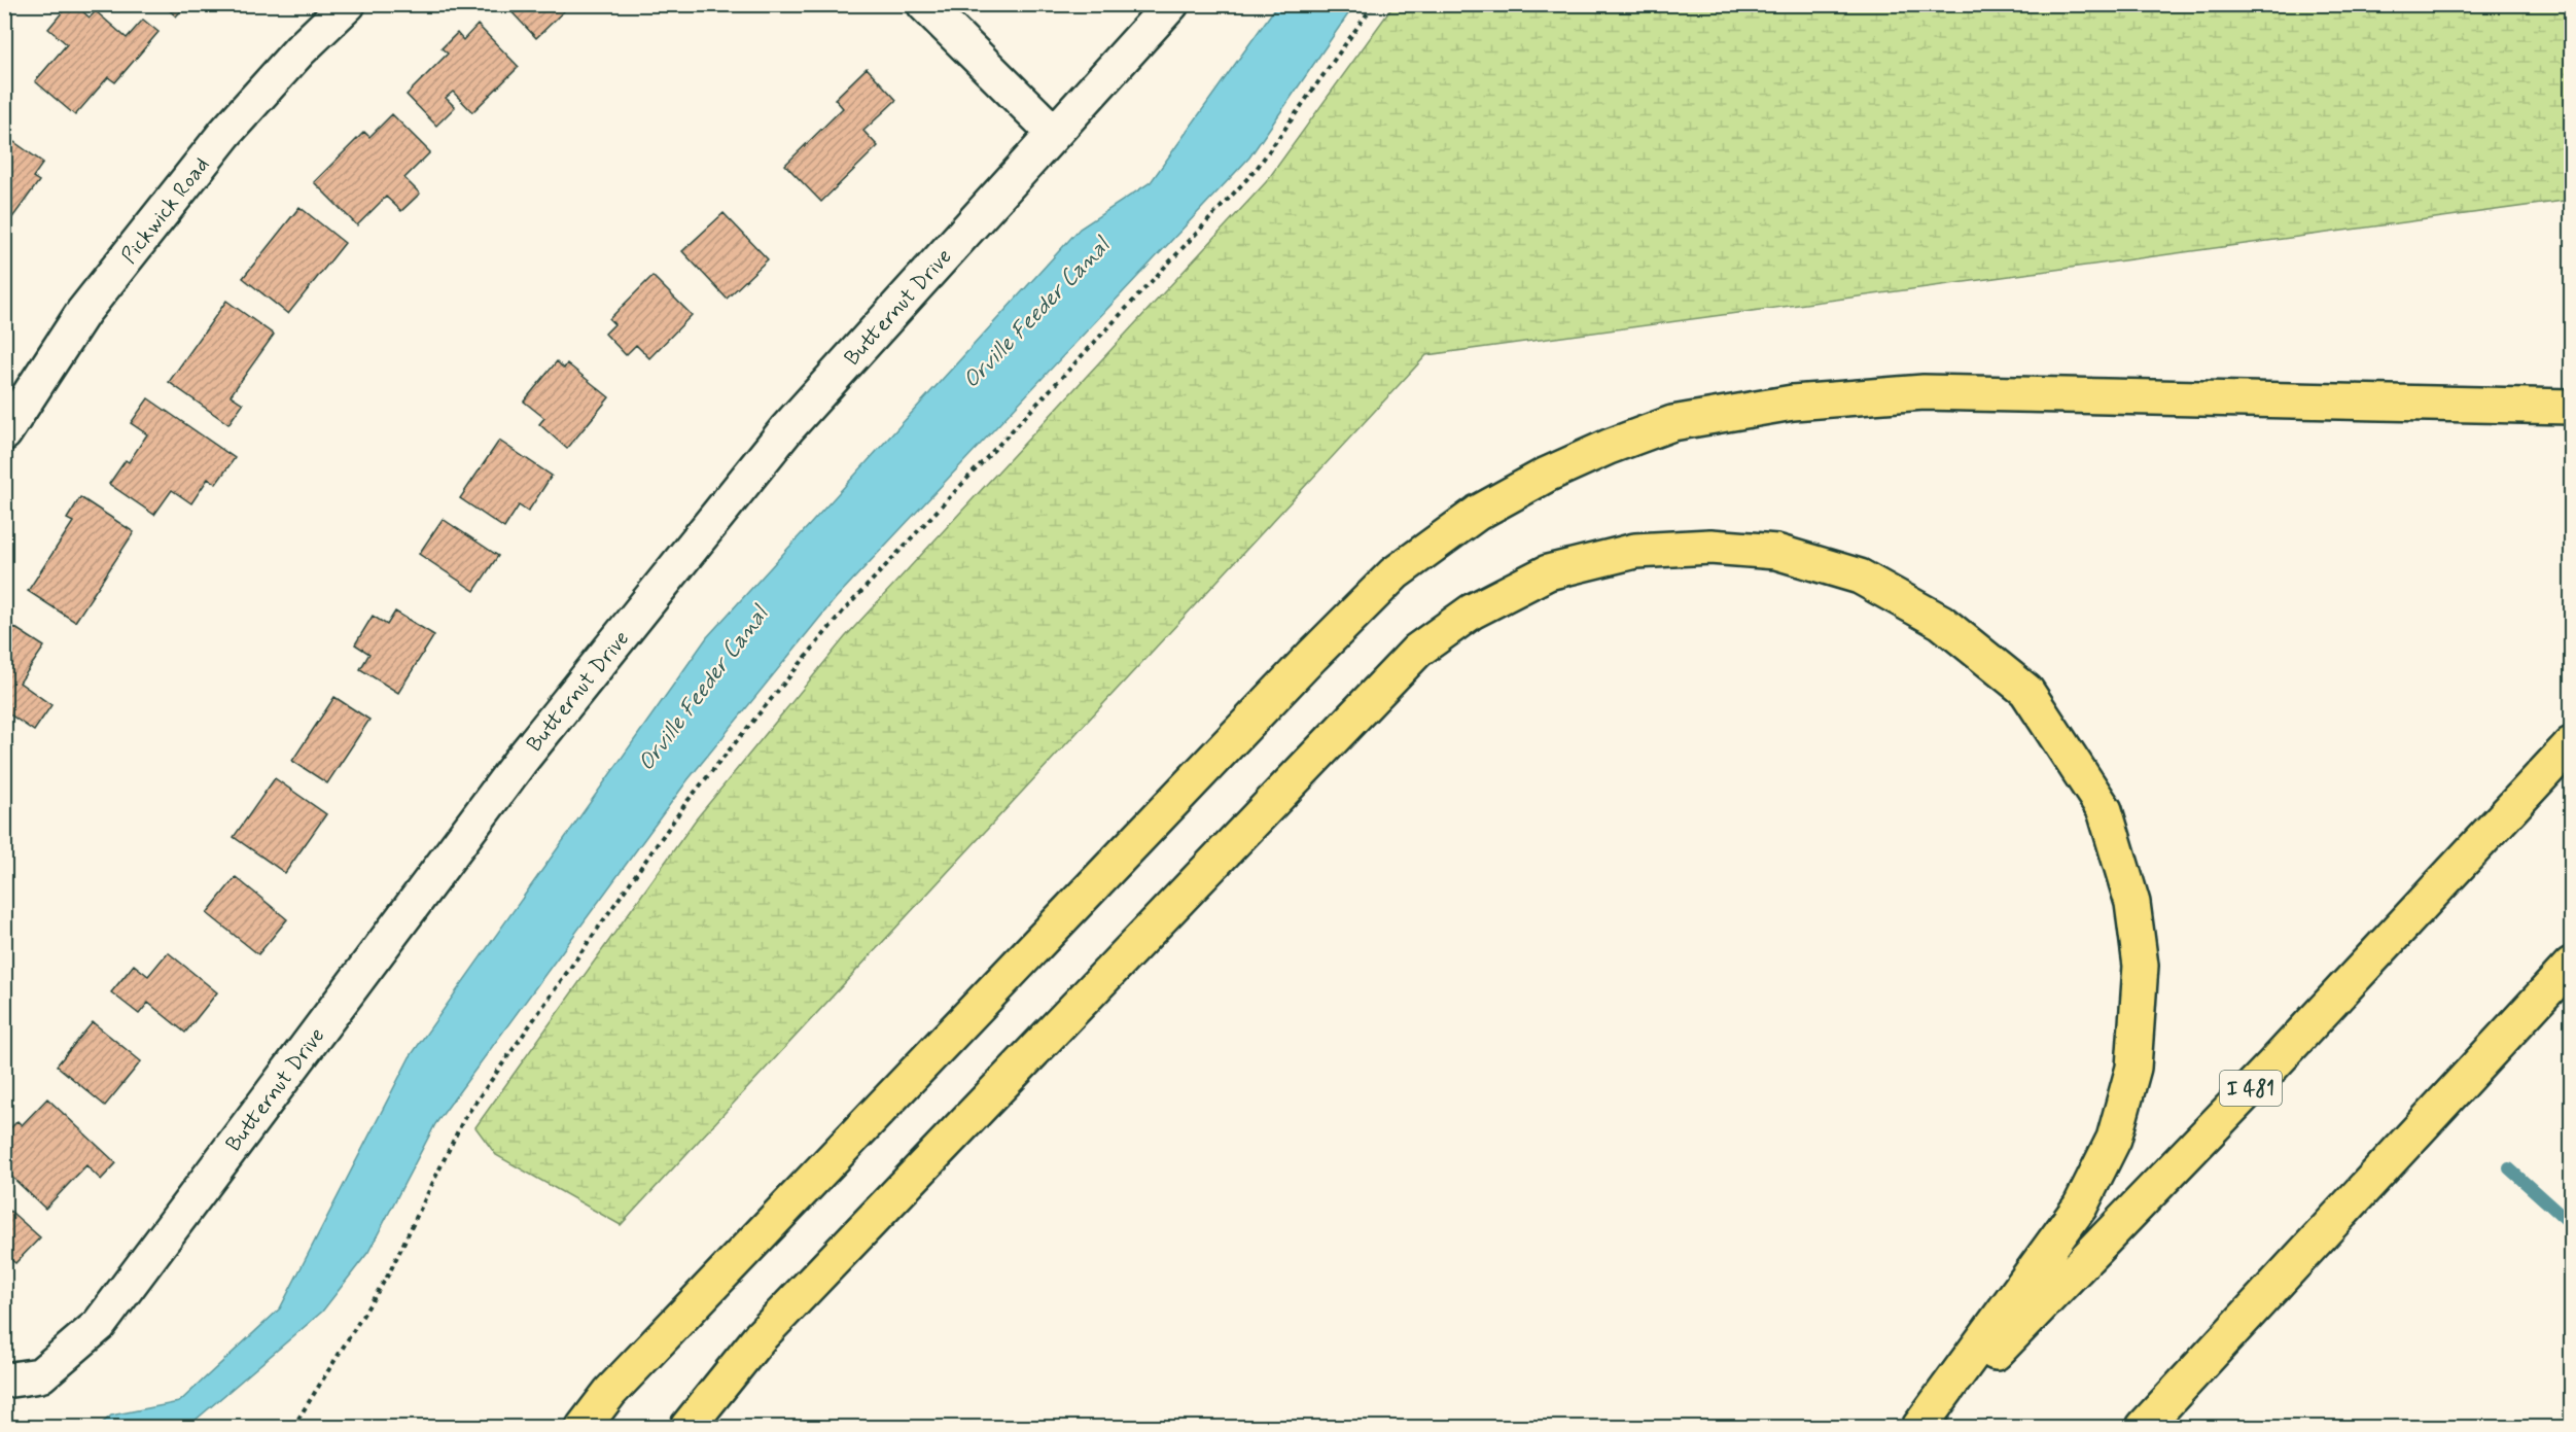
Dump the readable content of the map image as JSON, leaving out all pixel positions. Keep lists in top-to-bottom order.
{
  "streets": {
    "highway": ["I 481"],
    "street": ["Pickwick Road", "Butternut Drive"]
  },
  "water": ["Orville Feeder Canal"]
}
